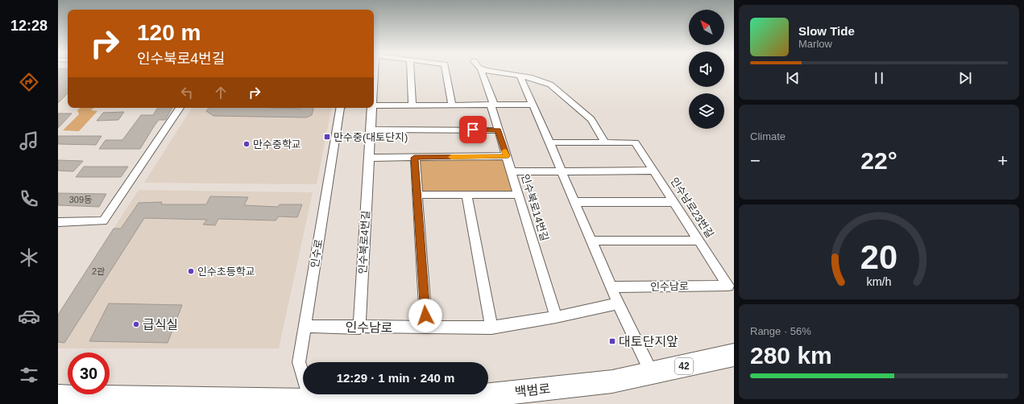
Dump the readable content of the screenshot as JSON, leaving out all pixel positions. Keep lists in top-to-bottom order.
{
  "streets": {
    "main road": ["42", "백범로"],
    "street": [
      "인수북로14번길",
      "인수남로23번길",
      "인수북로4번길",
      "인수로",
      "인수남로"
    ]
  },
  "crossings": [
    ["인수북로14번길", "인수남로"],
    ["인수남로23번길", "인수남로"],
    ["인수북로4번길", "인수남로"],
    ["인수로", "인수남로"],
    ["인수로", "백범로"]
  ],
  "places": {
    "transit": ["만수중(대토단지)", "대토단지앞"],
    "other": ["만수중학교", "인수초등학교", "급식실"]
  },
  "house_numbers": ["309동", "2관"],
  "north": "top left",
  "page": {
    "tabs": "12:28",
    "turn": ["120 m", "인수북로4번길"],
    "song": ["Slow Tide", "Marlow"],
    "tile": [
      "Climate",
      ["Range · 56%", "280 km"]
    ],
    "heat": ["−", "22°", "+"],
    "limit": "30",
    "trip": "12:29 · 1 min · 240 m",
    "gauge": ["20", "km/h"]
  }
}
